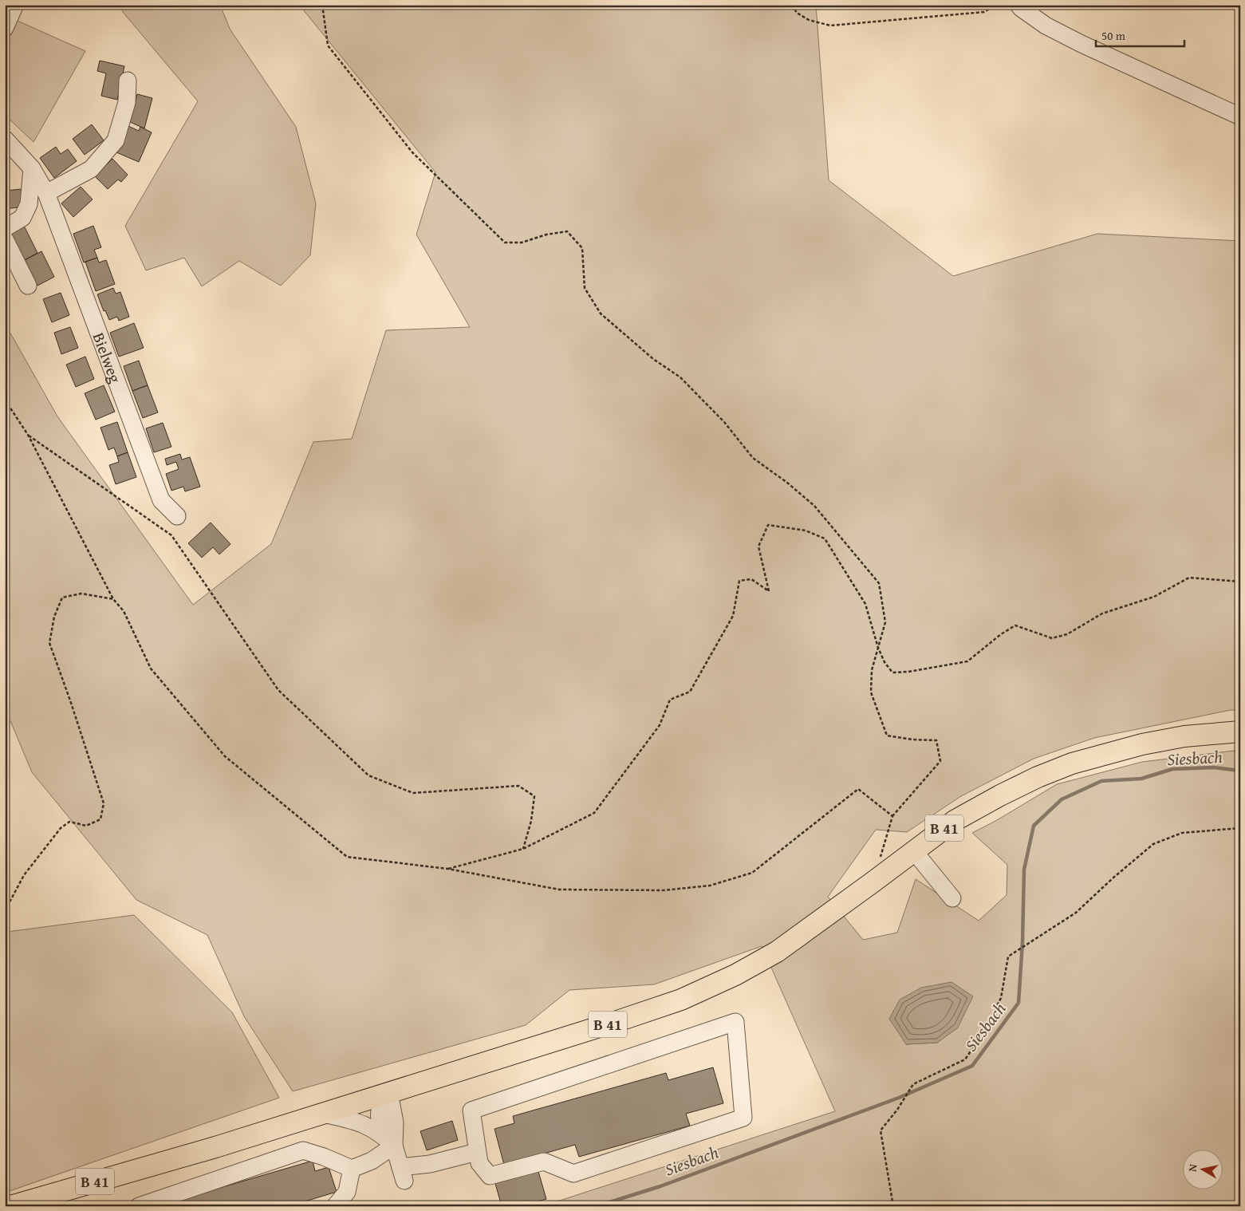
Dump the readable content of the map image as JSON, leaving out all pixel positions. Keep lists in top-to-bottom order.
{
  "streets": {
    "main road": ["B 41"],
    "street": ["Bielweg"]
  },
  "water": ["Siesbach"],
  "scale_bar": "50 m",
  "north": "left"
}
